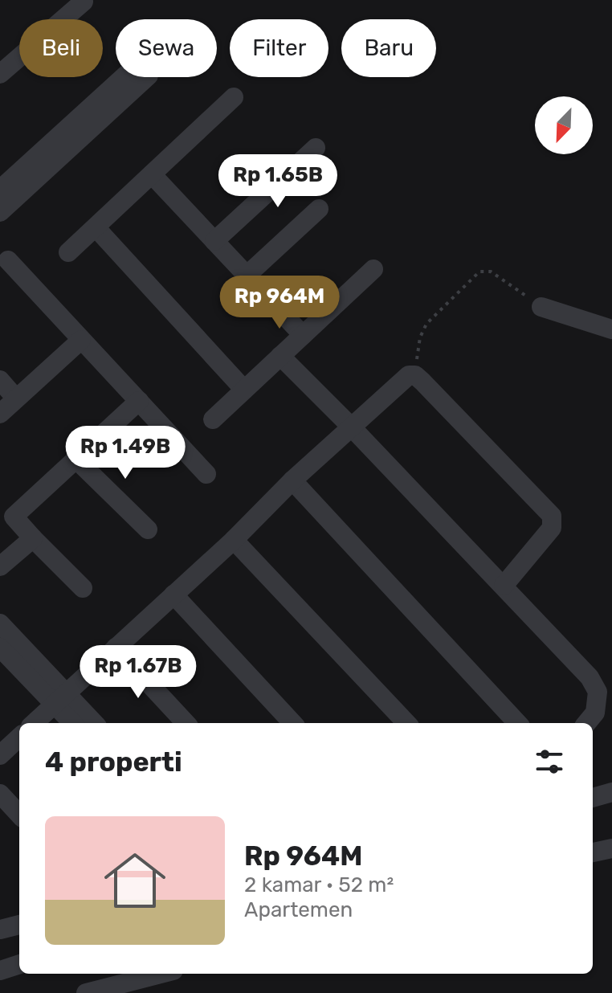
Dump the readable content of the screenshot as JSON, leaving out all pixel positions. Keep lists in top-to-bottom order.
{
  "north": "bottom left",
  "page": {
    "chip": [
      "Beli",
      "Sewa",
      "Filter",
      "Baru"
    ],
    "price": [
      "Rp 1.65B",
      "Rp 964M",
      "Rp 1.49B",
      "Rp 1.67B"
    ],
    "heading": "4 properti",
    "list": [
      {
        "name": "Rp 964M",
        "note": "2 kamar · 52 m² · Apartemen"
      }
    ]
  }
}
